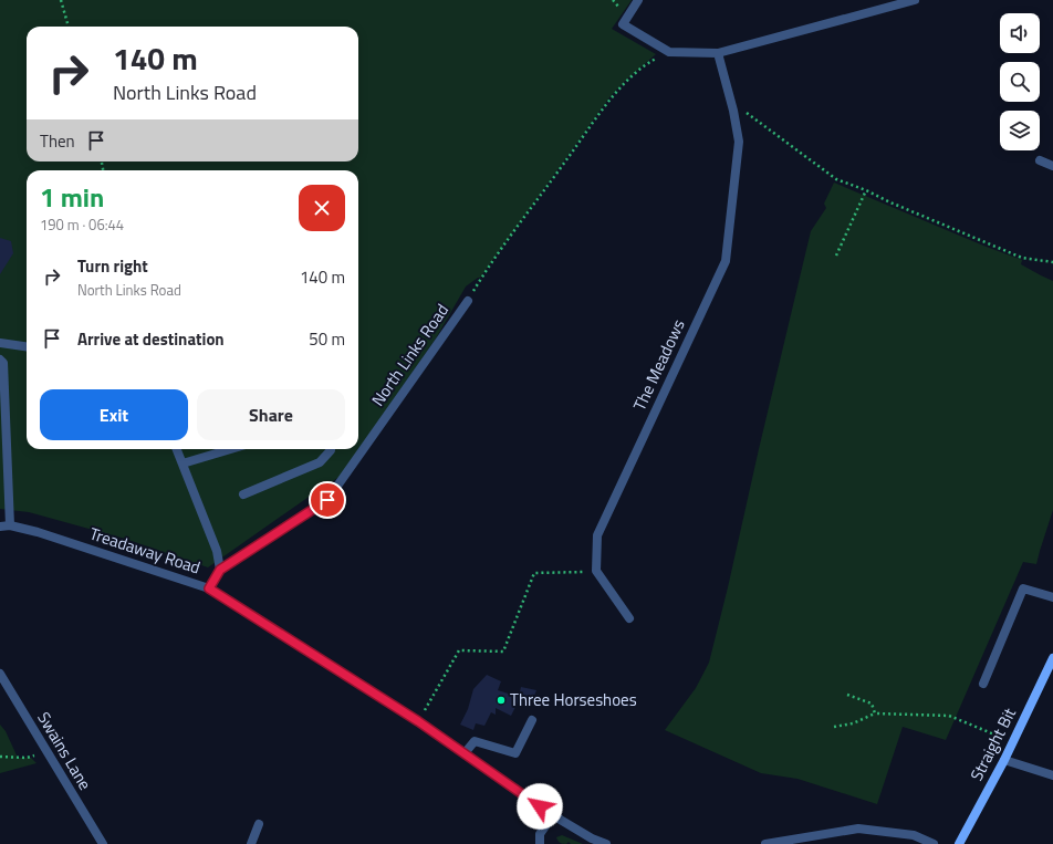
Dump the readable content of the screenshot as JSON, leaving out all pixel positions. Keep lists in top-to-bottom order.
{
  "streets": {
    "street": [
      "North Links Road",
      "The Meadows",
      "Treadaway Road",
      "Straight Bit",
      "Swains Lane"
    ]
  },
  "crossings": [
    ["North Links Road", "Treadaway Road"]
  ],
  "places": ["Three Horseshoes"],
  "page": {
    "turn": ["140 m", "North Links Road"],
    "then": "Then",
    "heading": ["1 min", "190 m · 06:44"],
    "list": [
      {
        "name": "Turn right",
        "note": "North Links Road",
        "value": "140 m"
      },
      {
        "name": "Arrive at destination",
        "value": "50 m"
      }
    ],
    "buttons": ["Exit", "Share"]
  }
}
